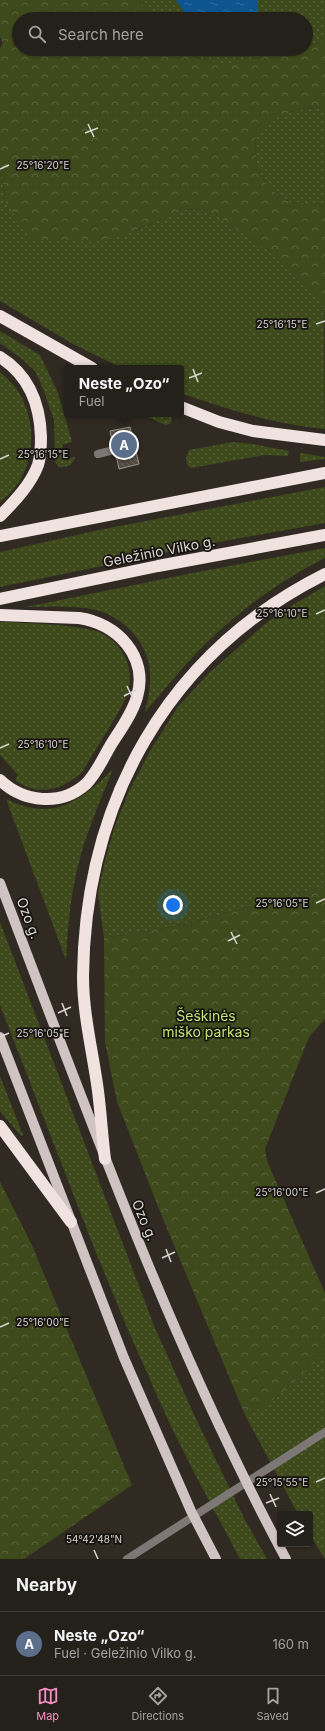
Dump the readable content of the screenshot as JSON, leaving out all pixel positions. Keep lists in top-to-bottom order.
{
  "streets": {
    "highway": ["Geležinio Vilko g."],
    "main road": ["Ozo g."]
  },
  "parks": ["Šeškinės miško parkas"],
  "page": {
    "search": "Search here",
    "popup": ["Neste „Ozo“", "Fuel"],
    "pins": "A",
    "heading": "Nearby",
    "list": [
      {
        "mark": "A",
        "name": "Neste „Ozo“",
        "note": "Fuel · Geležinio Vilko g.",
        "value": "160 m"
      }
    ],
    "nav": ["Map", "Directions", "Saved"]
  },
  "coordinates": [
    "25°16'20\"E",
    "25°16'15\"E",
    "25°16'10\"E",
    "25°16'05\"E",
    "25°16'00\"E",
    "25°15'55\"E",
    "54°42'48\"N"
  ]
}
